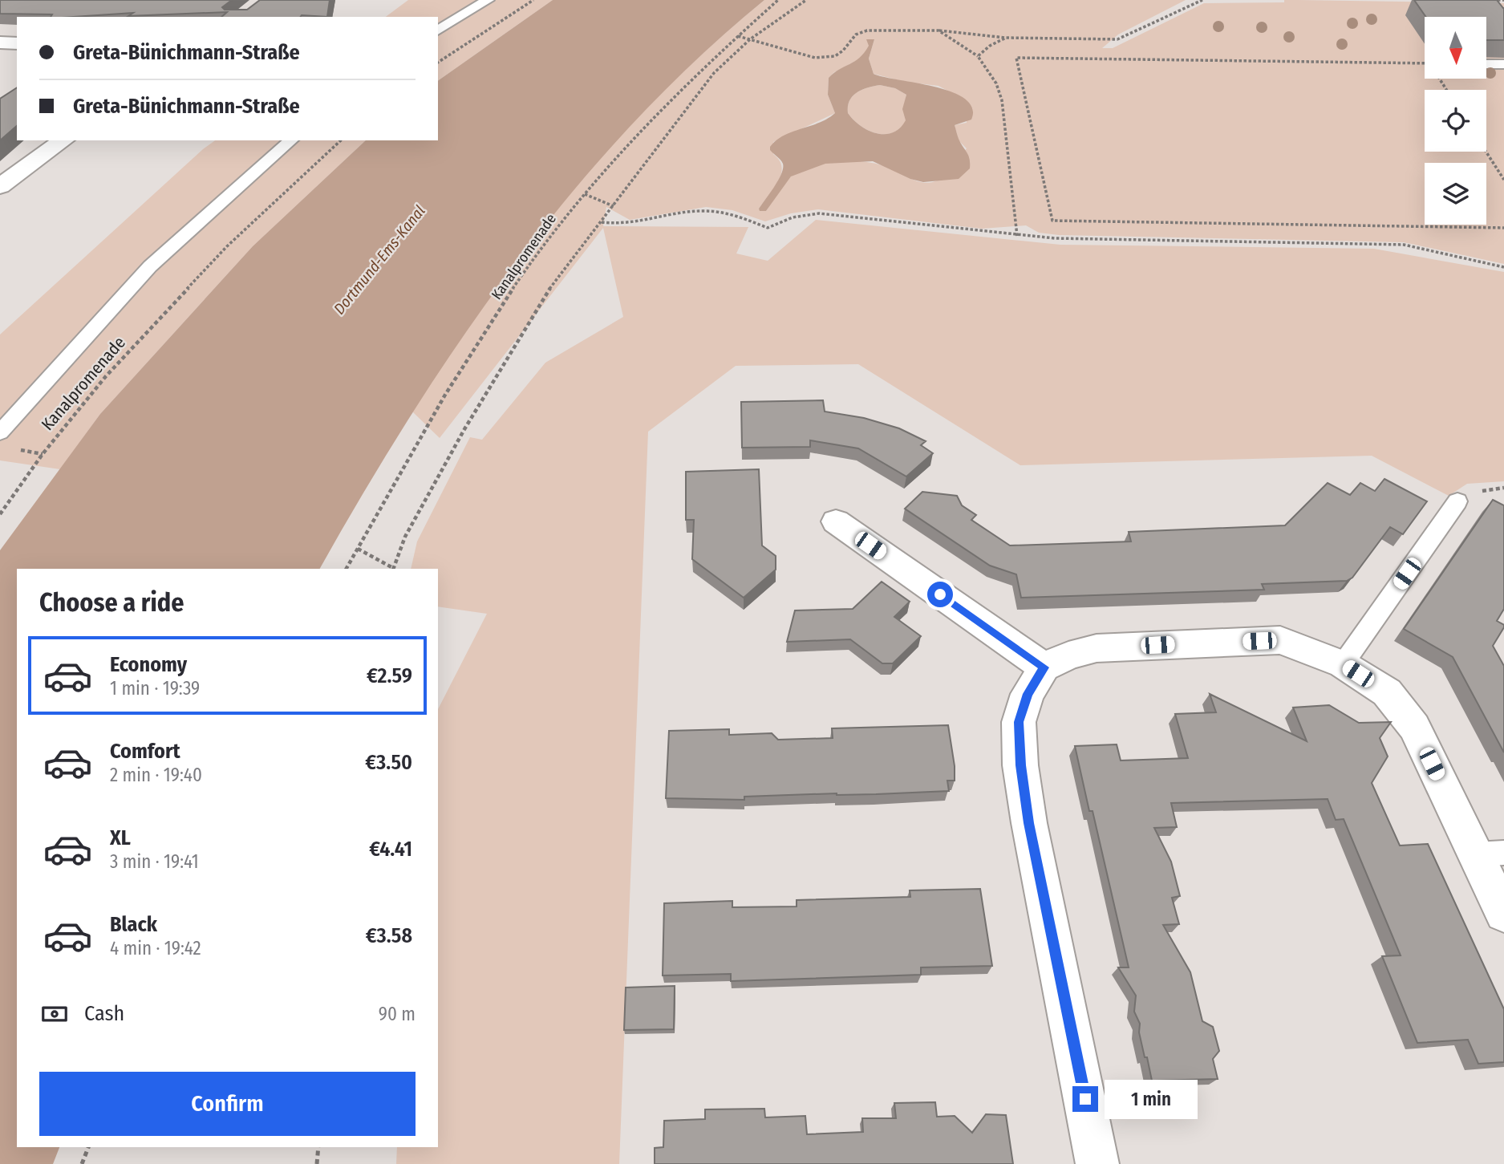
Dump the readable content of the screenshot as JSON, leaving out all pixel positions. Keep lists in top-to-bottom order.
{
  "streets": {
    "path": ["Kanalpromenade"]
  },
  "water": ["Dortmund-Ems-Kanal"],
  "north": "bottom",
  "page": {
    "banner": ["Greta-Bünichmann-Straße", "Greta-Bünichmann-Straße"],
    "heading": "Choose a ride",
    "list": [
      {
        "name": "Economy",
        "note": "1 min · 19:39",
        "value": "€2.59"
      },
      {
        "name": "Comfort",
        "note": "2 min · 19:40",
        "value": "€3.50"
      },
      {
        "name": "XL",
        "note": "3 min · 19:41",
        "value": "€4.41"
      },
      {
        "name": "Black",
        "note": "4 min · 19:42",
        "value": "€3.58"
      }
    ],
    "pay": ["Cash", "90 m"],
    "buttons": "Confirm",
    "bubble": "1 min"
  }
}
